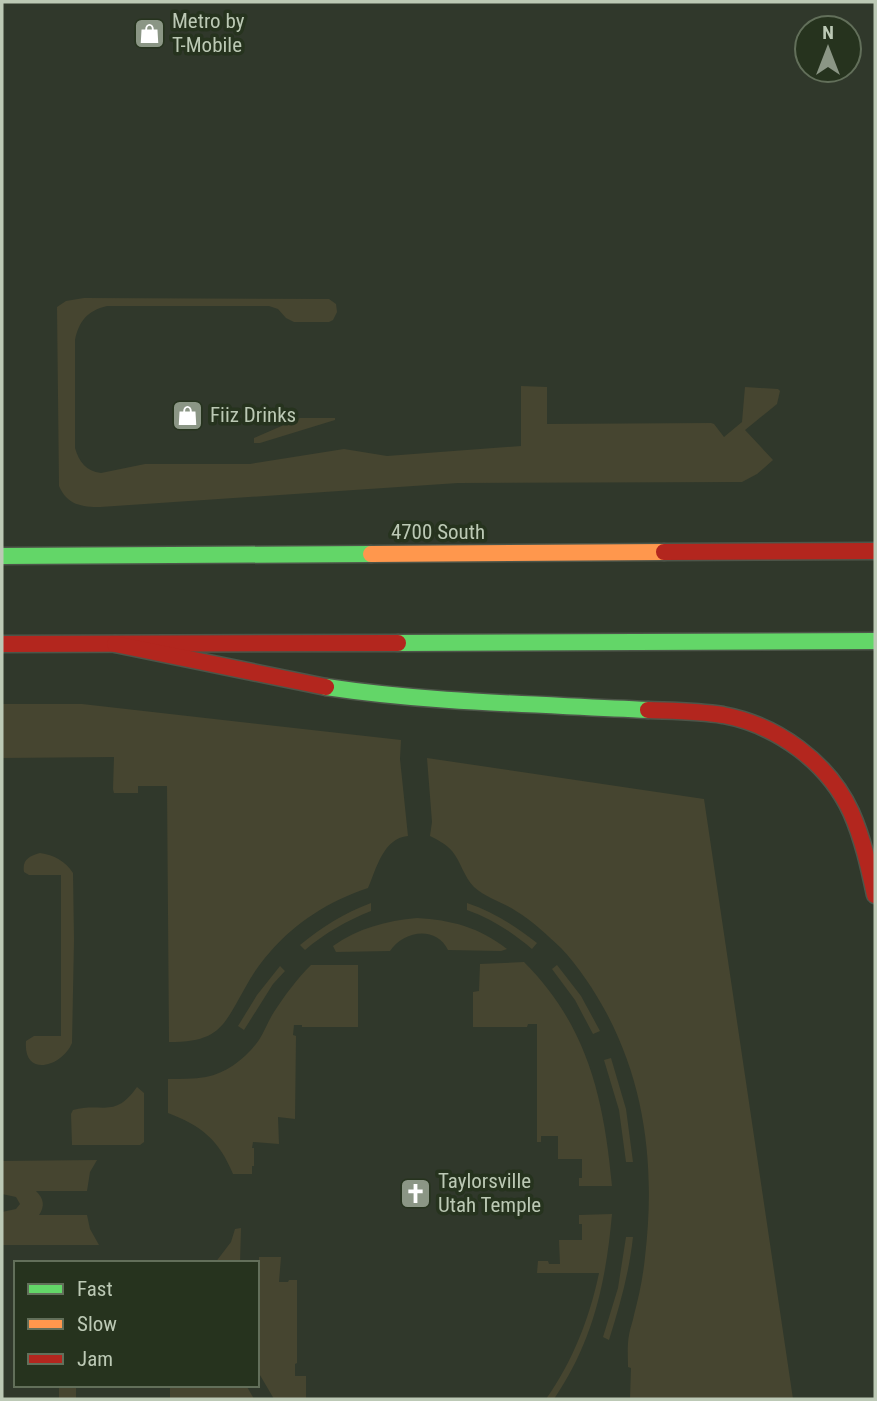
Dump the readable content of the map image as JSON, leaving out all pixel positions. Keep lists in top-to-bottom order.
{
  "streets": {
    "main road": ["4700 South"]
  },
  "places": {
    "shop": ["Metro by T-Mobile", "Fiiz Drinks"],
    "church": ["Taylorsville Utah Temple"]
  },
  "legend": ["Fast", "Slow", "Jam"],
  "north": "top"
}
